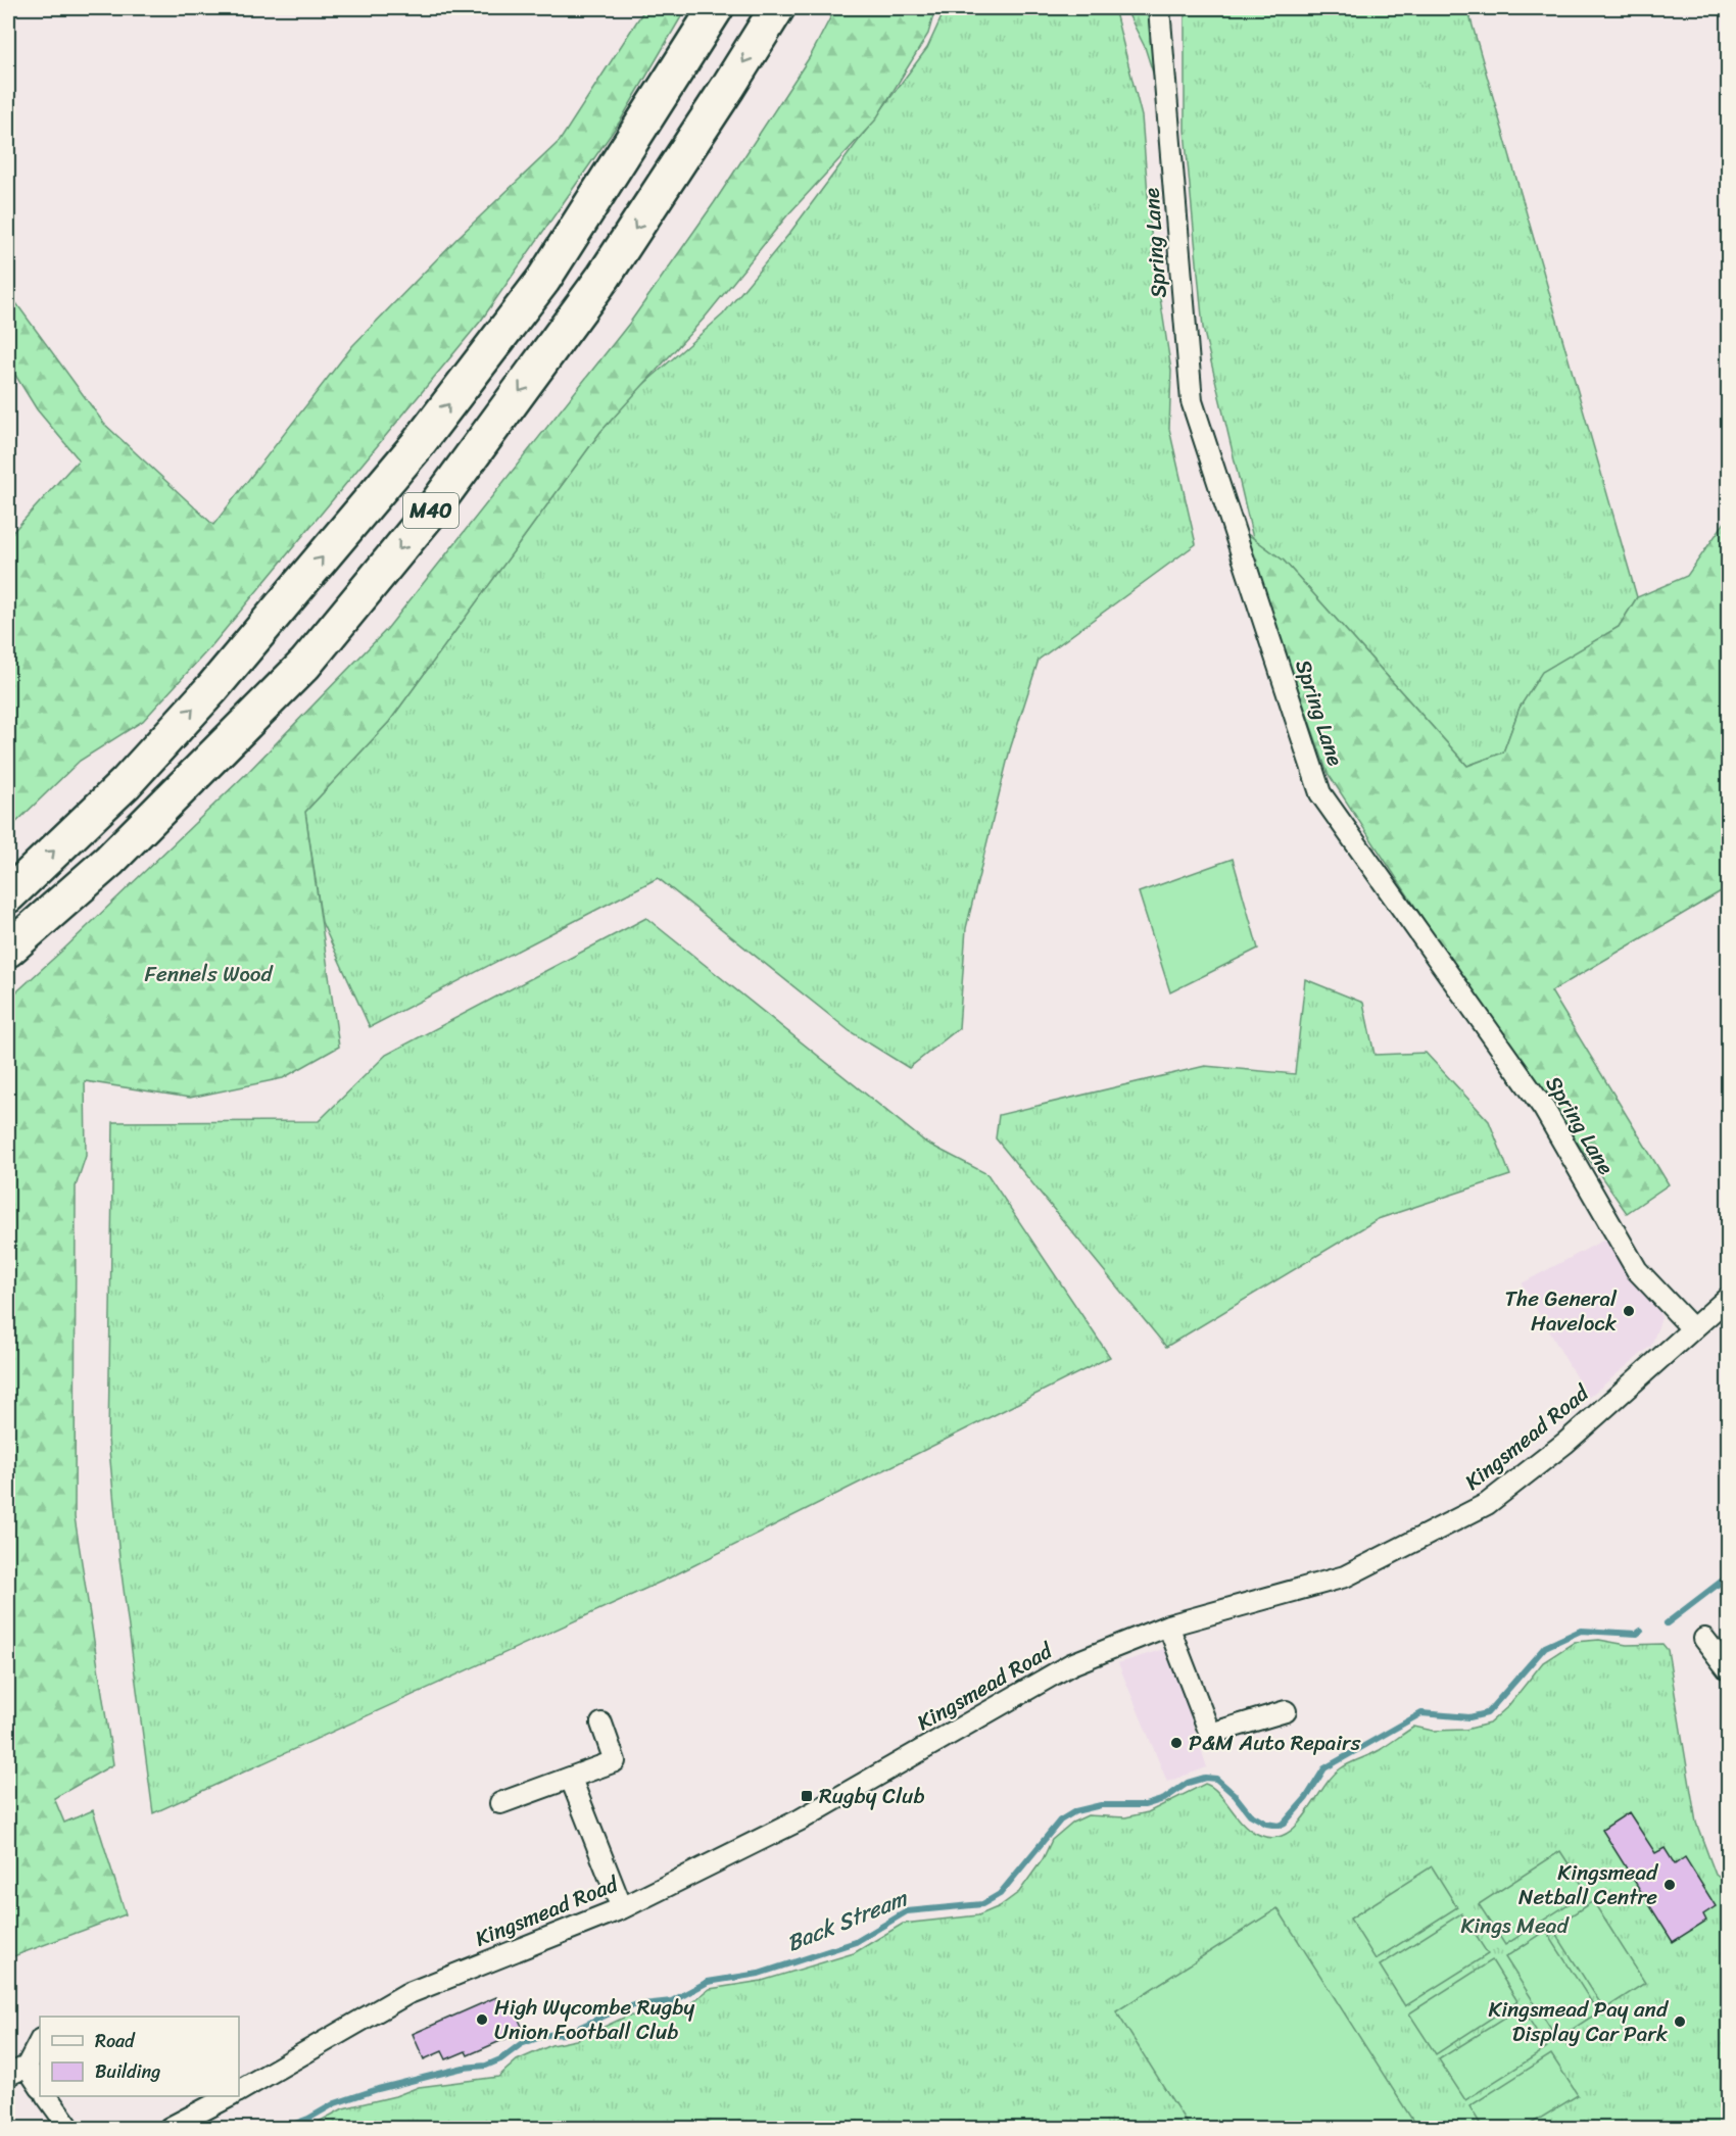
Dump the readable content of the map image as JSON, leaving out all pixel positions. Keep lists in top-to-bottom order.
{
  "streets": {
    "highway": ["M40"],
    "street": ["Spring Lane", "Kingsmead Road"]
  },
  "crossings": [
    ["Spring Lane", "Kingsmead Road"]
  ],
  "water": ["Back Stream"],
  "parks": ["Fennels Wood", "Kings Mead"],
  "places": {
    "other": [
      "The General Havelock",
      "P&M Auto Repairs",
      "Kingsmead Netball Centre",
      "High Wycombe Rugby Union Football Club",
      "Kingsmead Pay and Display Car Park"
    ],
    "transit": ["Rugby Club"]
  },
  "legend": ["Road", "Building"]
}
